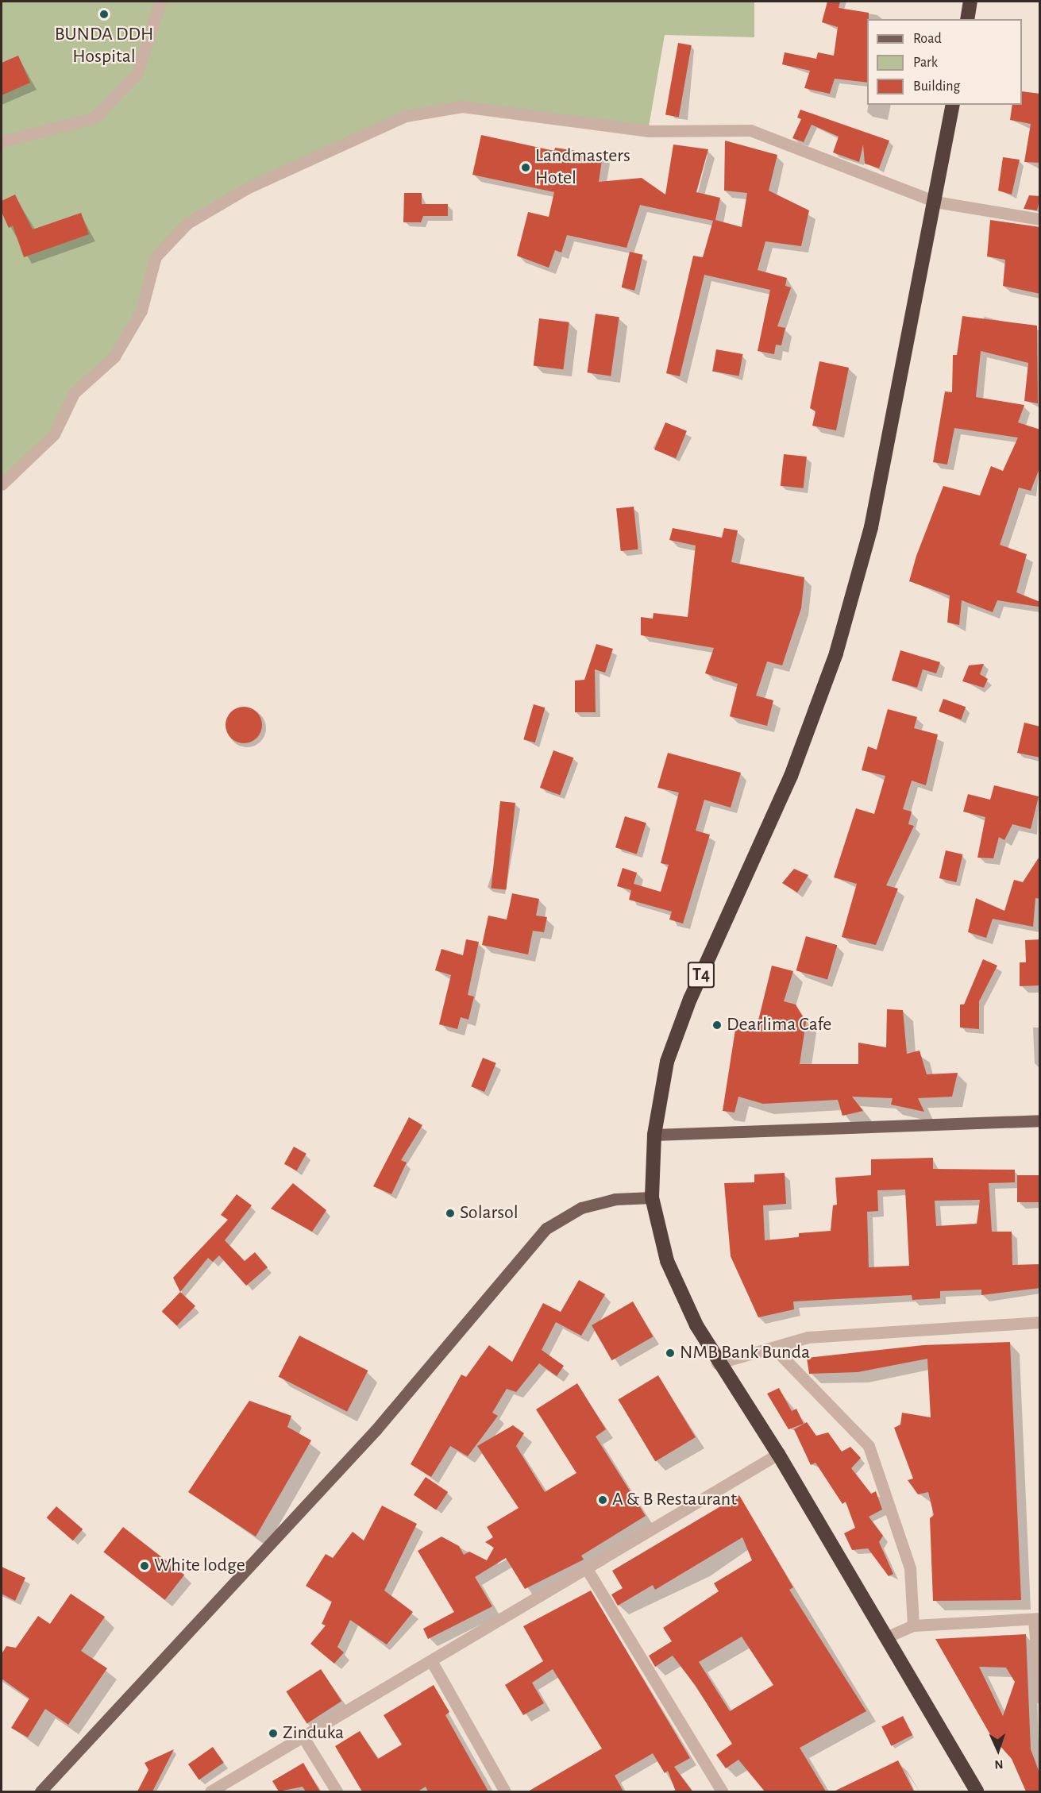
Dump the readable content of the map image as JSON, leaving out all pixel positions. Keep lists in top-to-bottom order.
{
  "streets": {
    "highway": ["T4"]
  },
  "places": [
    "BUNDA DDH Hospital",
    "Landmasters Hotel",
    "Dearlima Cafe",
    "Solarsol",
    "NMB Bank Bunda",
    "A & B Restaurant",
    "White lodge",
    "Zinduka"
  ],
  "legend": ["Road", "Park", "Building"],
  "north": "bottom"
}
